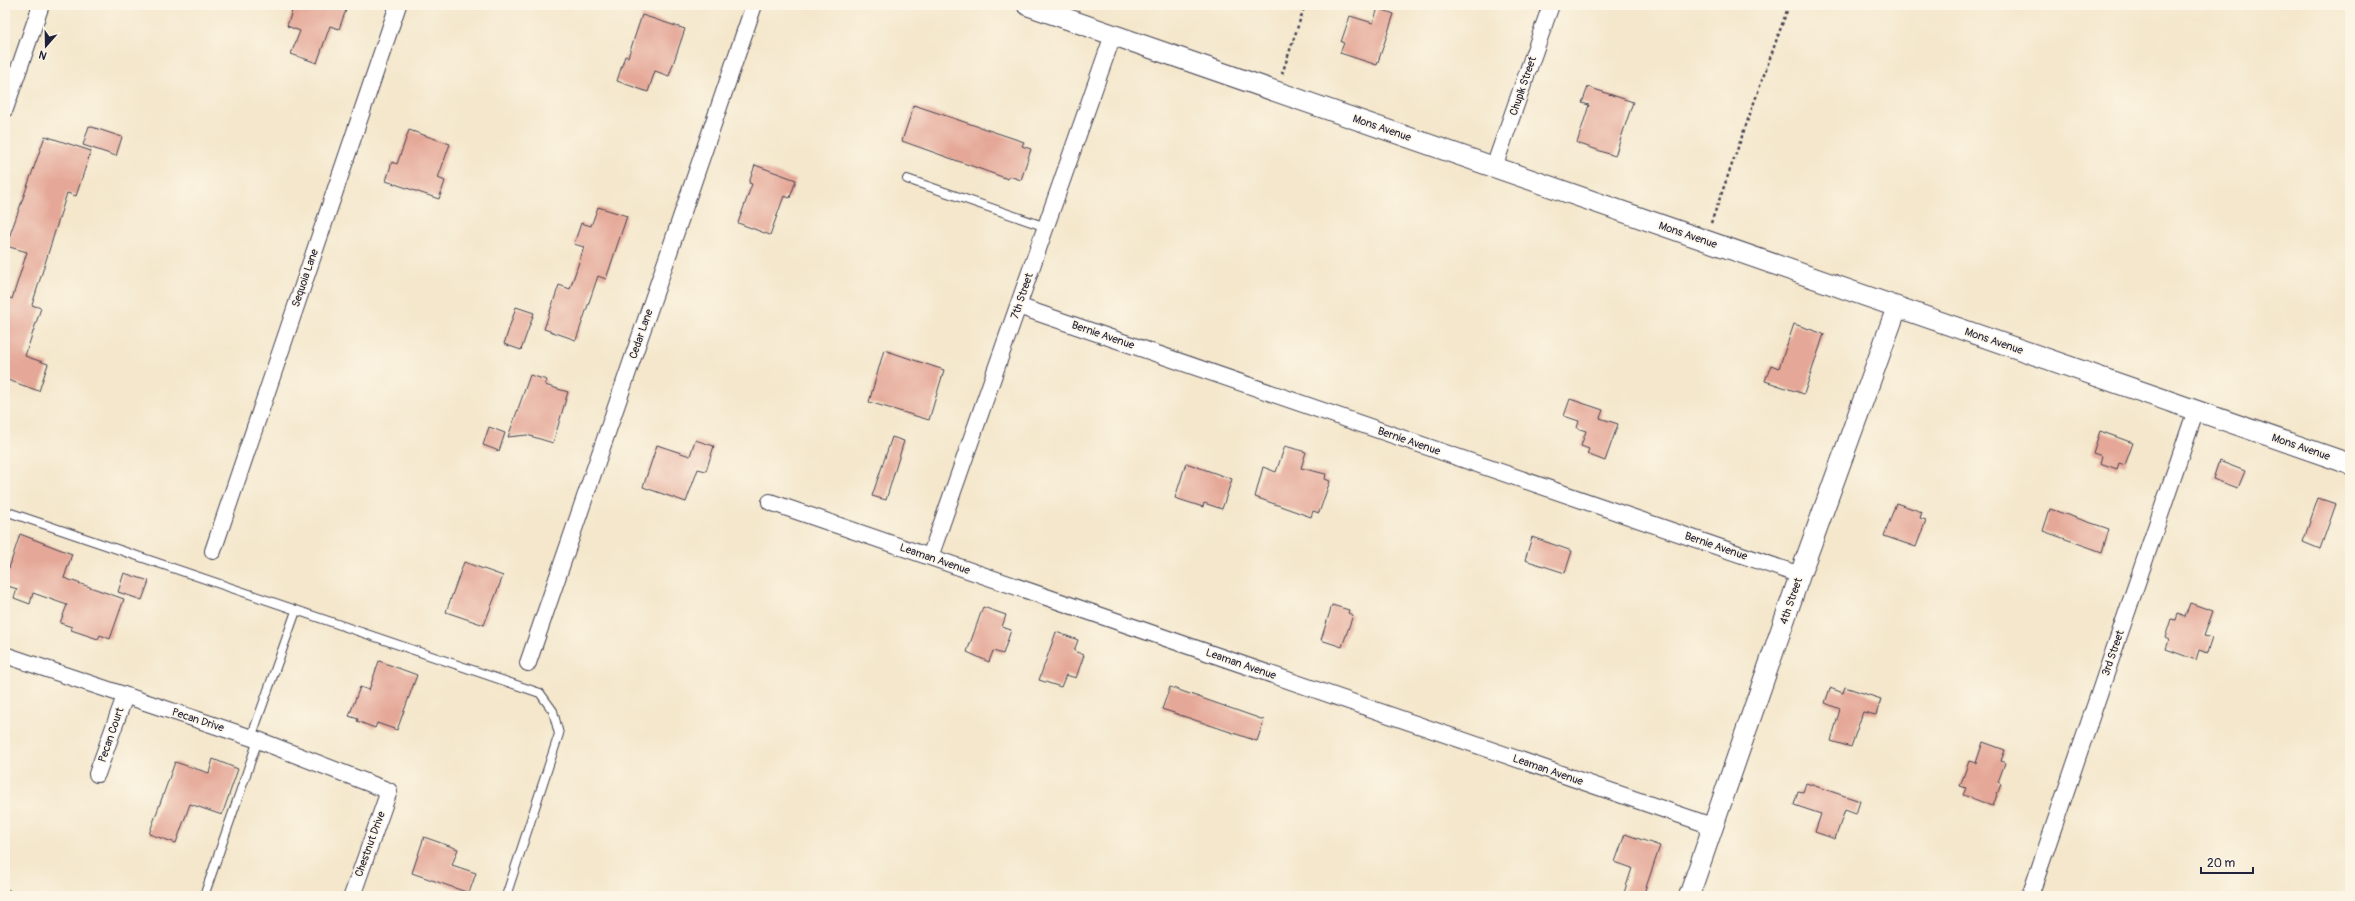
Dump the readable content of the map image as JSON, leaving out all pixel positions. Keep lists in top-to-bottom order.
{
  "streets": {
    "street": [
      "Chupik Street",
      "Mons Avenue",
      "Sequoia Lane",
      "7th Street",
      "Cedar Lane",
      "Bernie Avenue",
      "Leaman Avenue",
      "4th Street",
      "3rd Street",
      "Pecan Drive",
      "Pecan Court",
      "Chestnut Drive"
    ]
  },
  "crossings": [
    ["Chupik Street", "Mons Avenue"],
    ["Mons Avenue", "7th Street"],
    ["Mons Avenue", "4th Street"],
    ["Mons Avenue", "3rd Street"],
    ["7th Street", "Bernie Avenue"],
    ["7th Street", "Leaman Avenue"],
    ["Bernie Avenue", "4th Street"],
    ["Leaman Avenue", "4th Street"],
    ["Pecan Drive", "Pecan Court"],
    ["Pecan Drive", "Chestnut Drive"]
  ],
  "scale_bar": "20 m",
  "north": "bottom"
}
